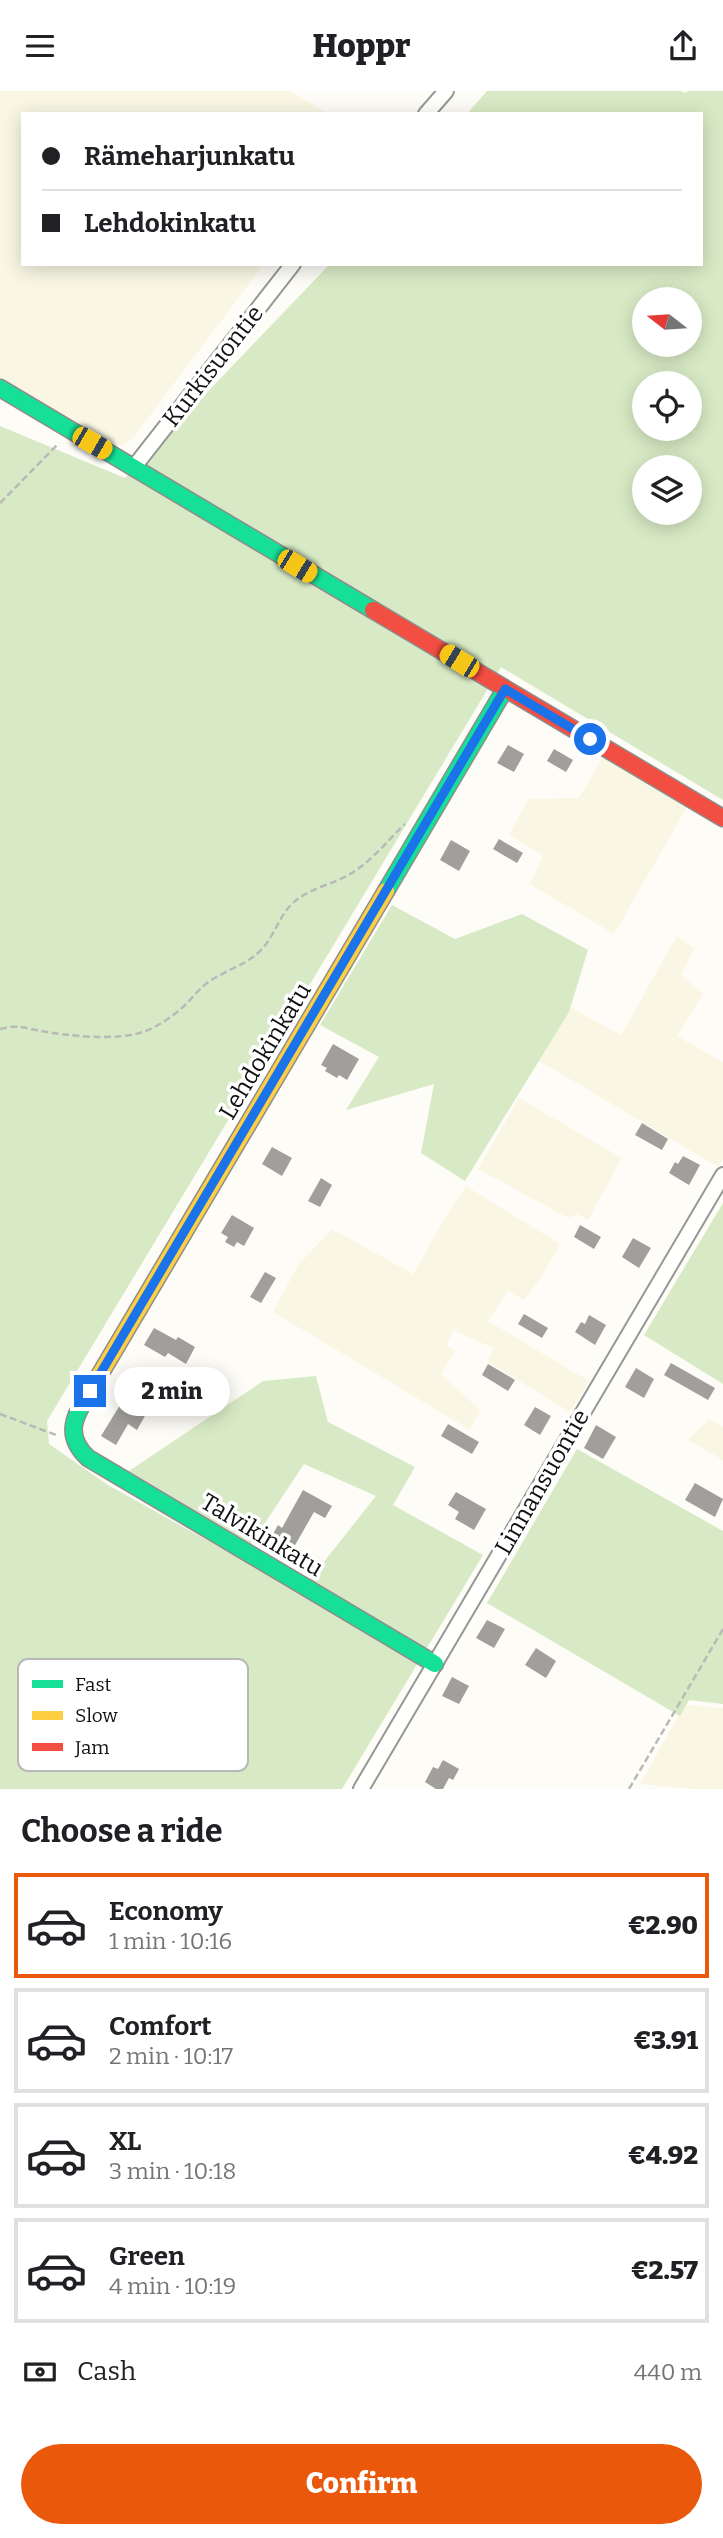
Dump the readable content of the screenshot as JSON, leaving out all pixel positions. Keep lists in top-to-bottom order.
{
  "streets": {
    "street": [
      "Kurkisuontie",
      "Lehdokinkatu",
      "Linnansuontie",
      "Talvikinkatu"
    ]
  },
  "crossings": [
    ["Lehdokinkatu", "Talvikinkatu"],
    ["Linnansuontie", "Talvikinkatu"]
  ],
  "legend": ["Fast", "Slow", "Jam"],
  "north": "left",
  "page": {
    "header": "Hoppr",
    "banner": ["Rämeharjunkatu", "Lehdokinkatu"],
    "bubble": "2 min",
    "heading": "Choose a ride",
    "list": [
      {
        "name": "Economy",
        "note": "1 min · 10:16",
        "value": "€2.90"
      },
      {
        "name": "Comfort",
        "note": "2 min · 10:17",
        "value": "€3.91"
      },
      {
        "name": "XL",
        "note": "3 min · 10:18",
        "value": "€4.92"
      },
      {
        "name": "Green",
        "note": "4 min · 10:19",
        "value": "€2.57"
      }
    ],
    "pay": ["Cash", "440 m"],
    "buttons": "Confirm"
  }
}
